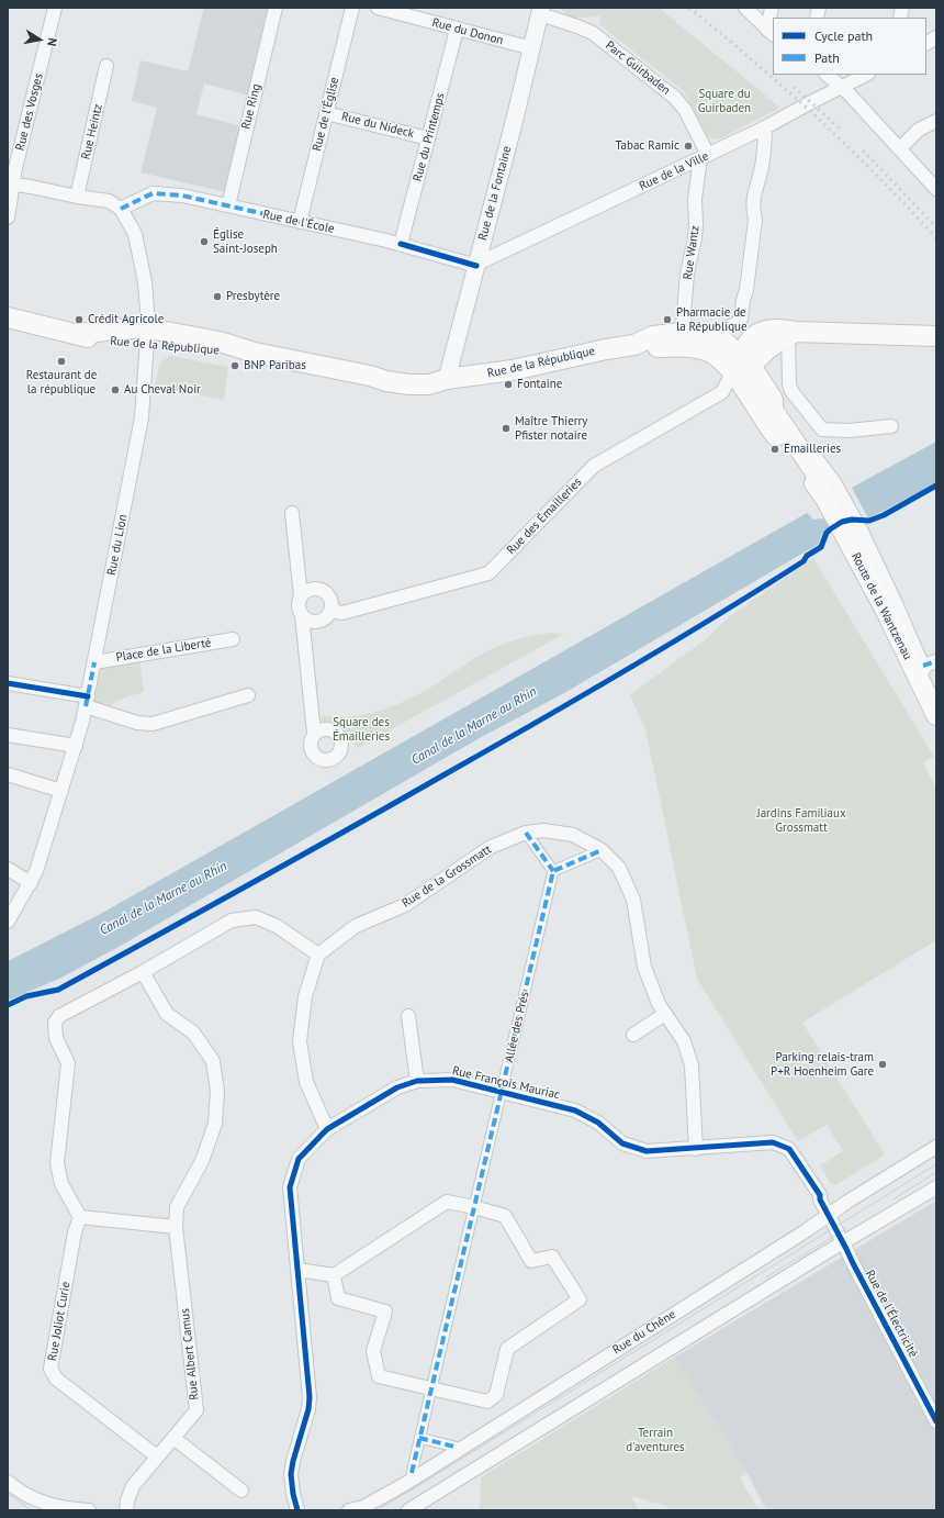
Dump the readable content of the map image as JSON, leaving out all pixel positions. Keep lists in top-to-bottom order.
{
  "streets": {
    "main road": ["Rue de la République", "Route de la Wantzenau"],
    "street": [
      "Rue du Donon",
      "Parc Guirbaden",
      "Rue Ring",
      "Rue des Vosges",
      "Rue de l'Église",
      "Rue du Nideck",
      "Rue Heintz",
      "Rue du Printemps",
      "Rue de la Ville",
      "Rue de la Fontaine",
      "Rue de l'École",
      "Rue Wantz",
      "Rue des Émailleries",
      "Rue du Lion",
      "Place de la Liberté",
      "Rue de la Grossmatt",
      "Allée des Prés",
      "Rue François Mauriac",
      "Rue de l'Électricité",
      "Rue Joliot Curie",
      "Rue du Chêne",
      "Rue Albert Camus"
    ]
  },
  "crossings": [
    ["Rue du Donon", "Rue du Printemps"],
    ["Rue du Donon", "Rue de la Fontaine"],
    ["Parc Guirbaden", "Rue de la Ville"],
    ["Parc Guirbaden", "Rue de la Fontaine"],
    ["Parc Guirbaden", "Rue Wantz"],
    ["Rue Ring", "Rue de l'École"],
    ["Rue de l'Église", "Rue du Nideck"],
    ["Rue de l'Église", "Rue de l'École"],
    ["Rue du Nideck", "Rue du Printemps"],
    ["Rue du Printemps", "Rue de l'École"],
    ["Rue de la Ville", "Rue de la Fontaine"],
    ["Rue de la Ville", "Rue de l'École"],
    ["Rue de la Ville", "Rue Wantz"],
    ["Rue de la Fontaine", "Rue de l'École"],
    ["Rue de la Fontaine", "Rue de la République"],
    ["Rue de l'École", "Rue du Lion"],
    ["Rue Wantz", "Rue de la République"],
    ["Rue de la République", "Rue des Émailleries"],
    ["Rue de la République", "Rue du Lion"],
    ["Rue de la République", "Route de la Wantzenau"],
    ["Rue des Émailleries", "Route de la Wantzenau"],
    ["Rue du Lion", "Place de la Liberté"],
    ["Rue de la Grossmatt", "Rue François Mauriac"],
    ["Allée des Prés", "Rue François Mauriac"],
    ["Rue François Mauriac", "Rue de l'Électricité"],
    ["Rue François Mauriac", "Rue du Chêne"],
    ["Rue de l'Électricité", "Rue du Chêne"],
    ["Rue Joliot Curie", "Rue Albert Camus"]
  ],
  "water": ["Canal de la Marne au Rhin"],
  "parks": [
    "Square du Guirbaden",
    "Square des Émailleries",
    "Jardins Familiaux Grossmatt",
    "Terrain d'aventures"
  ],
  "places": [
    "Tabac Ramic",
    "Église Saint-Joseph",
    "Presbytère",
    "Crédit Agricole",
    "Pharmacie de la République",
    "Restaurant de la république",
    "BNP Paribas",
    "Fontaine",
    "Au Cheval Noir",
    "Maître Thierry Pfister notaire",
    "Emailleries",
    "Parking relais-tram P+R Hoenheim Gare"
  ],
  "legend": ["Cycle path", "Path"],
  "north": "right"
}
